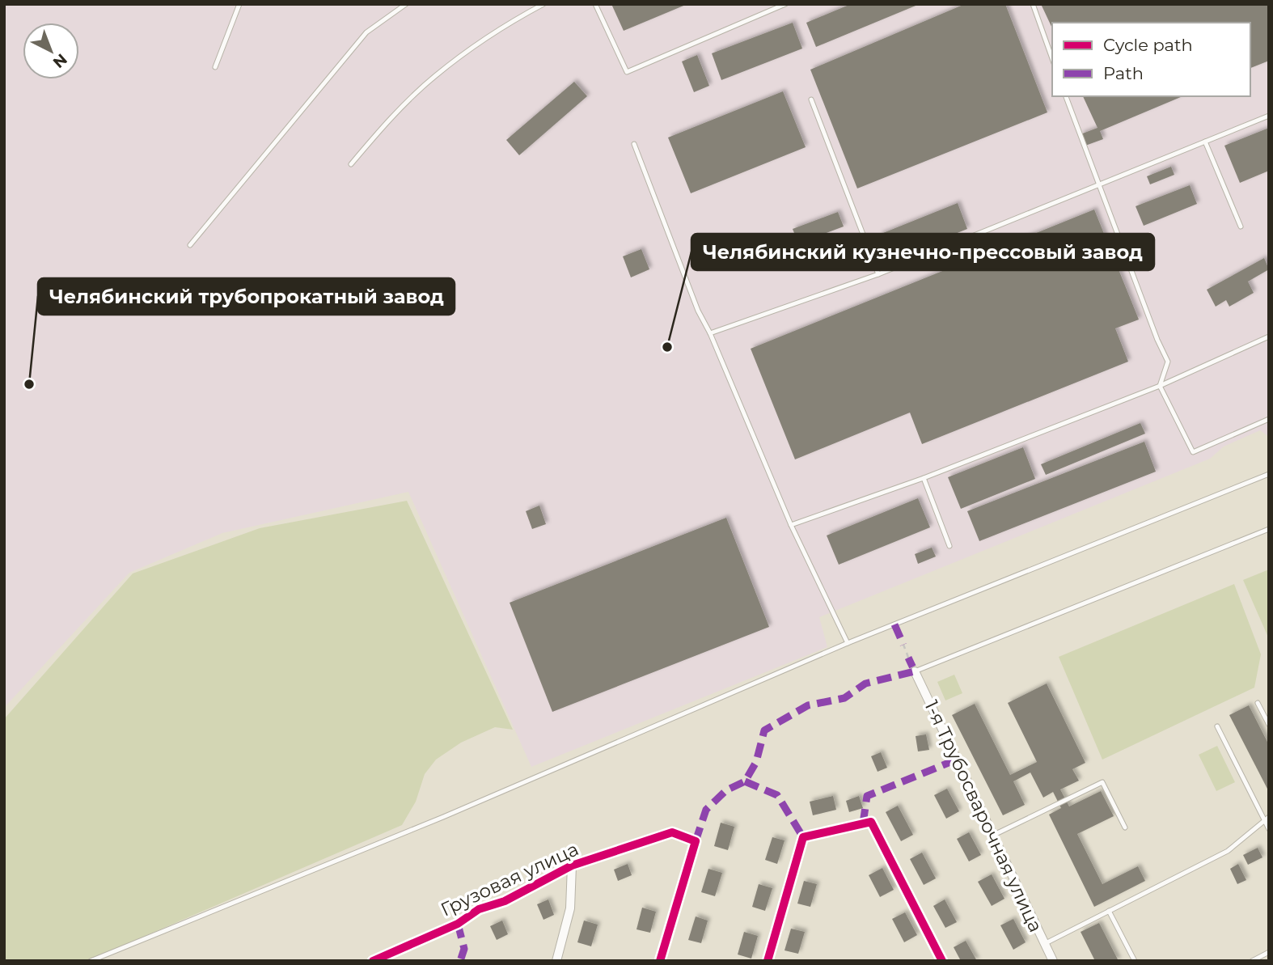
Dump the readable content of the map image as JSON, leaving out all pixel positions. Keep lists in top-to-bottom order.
{
  "streets": {
    "street": ["1-я Трубосварочная улица", "Грузовая улица"]
  },
  "places": ["Челябинский кузнечно-прессовый завод", "Челябинский трубопрокатный завод"],
  "legend": ["Cycle path", "Path"],
  "north": "bottom right"
}
